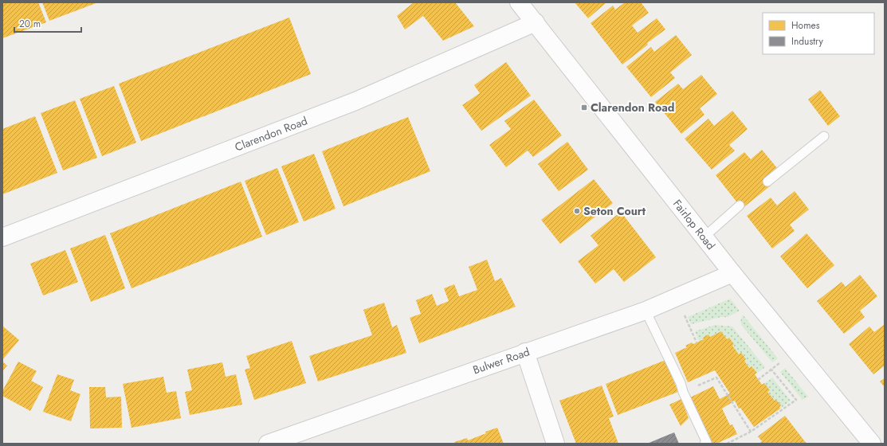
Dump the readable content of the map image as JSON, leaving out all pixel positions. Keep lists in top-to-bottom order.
{
  "streets": {
    "street": ["Clarendon Road", "Fairlop Road", "Bulwer Road"]
  },
  "crossings": [
    ["Clarendon Road", "Fairlop Road"],
    ["Fairlop Road", "Bulwer Road"]
  ],
  "places": {
    "transit": ["Clarendon Road"],
    "other": ["Seton Court"]
  },
  "legend": ["Homes", "Industry"],
  "scale_bar": "20 m"
}
